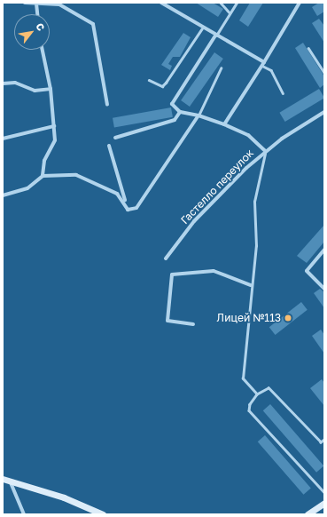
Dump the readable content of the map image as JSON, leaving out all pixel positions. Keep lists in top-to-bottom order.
{
  "streets": {
    "street": ["Гастелло переулок"]
  },
  "places": ["Лицей №113"],
  "north": "top right"
}
